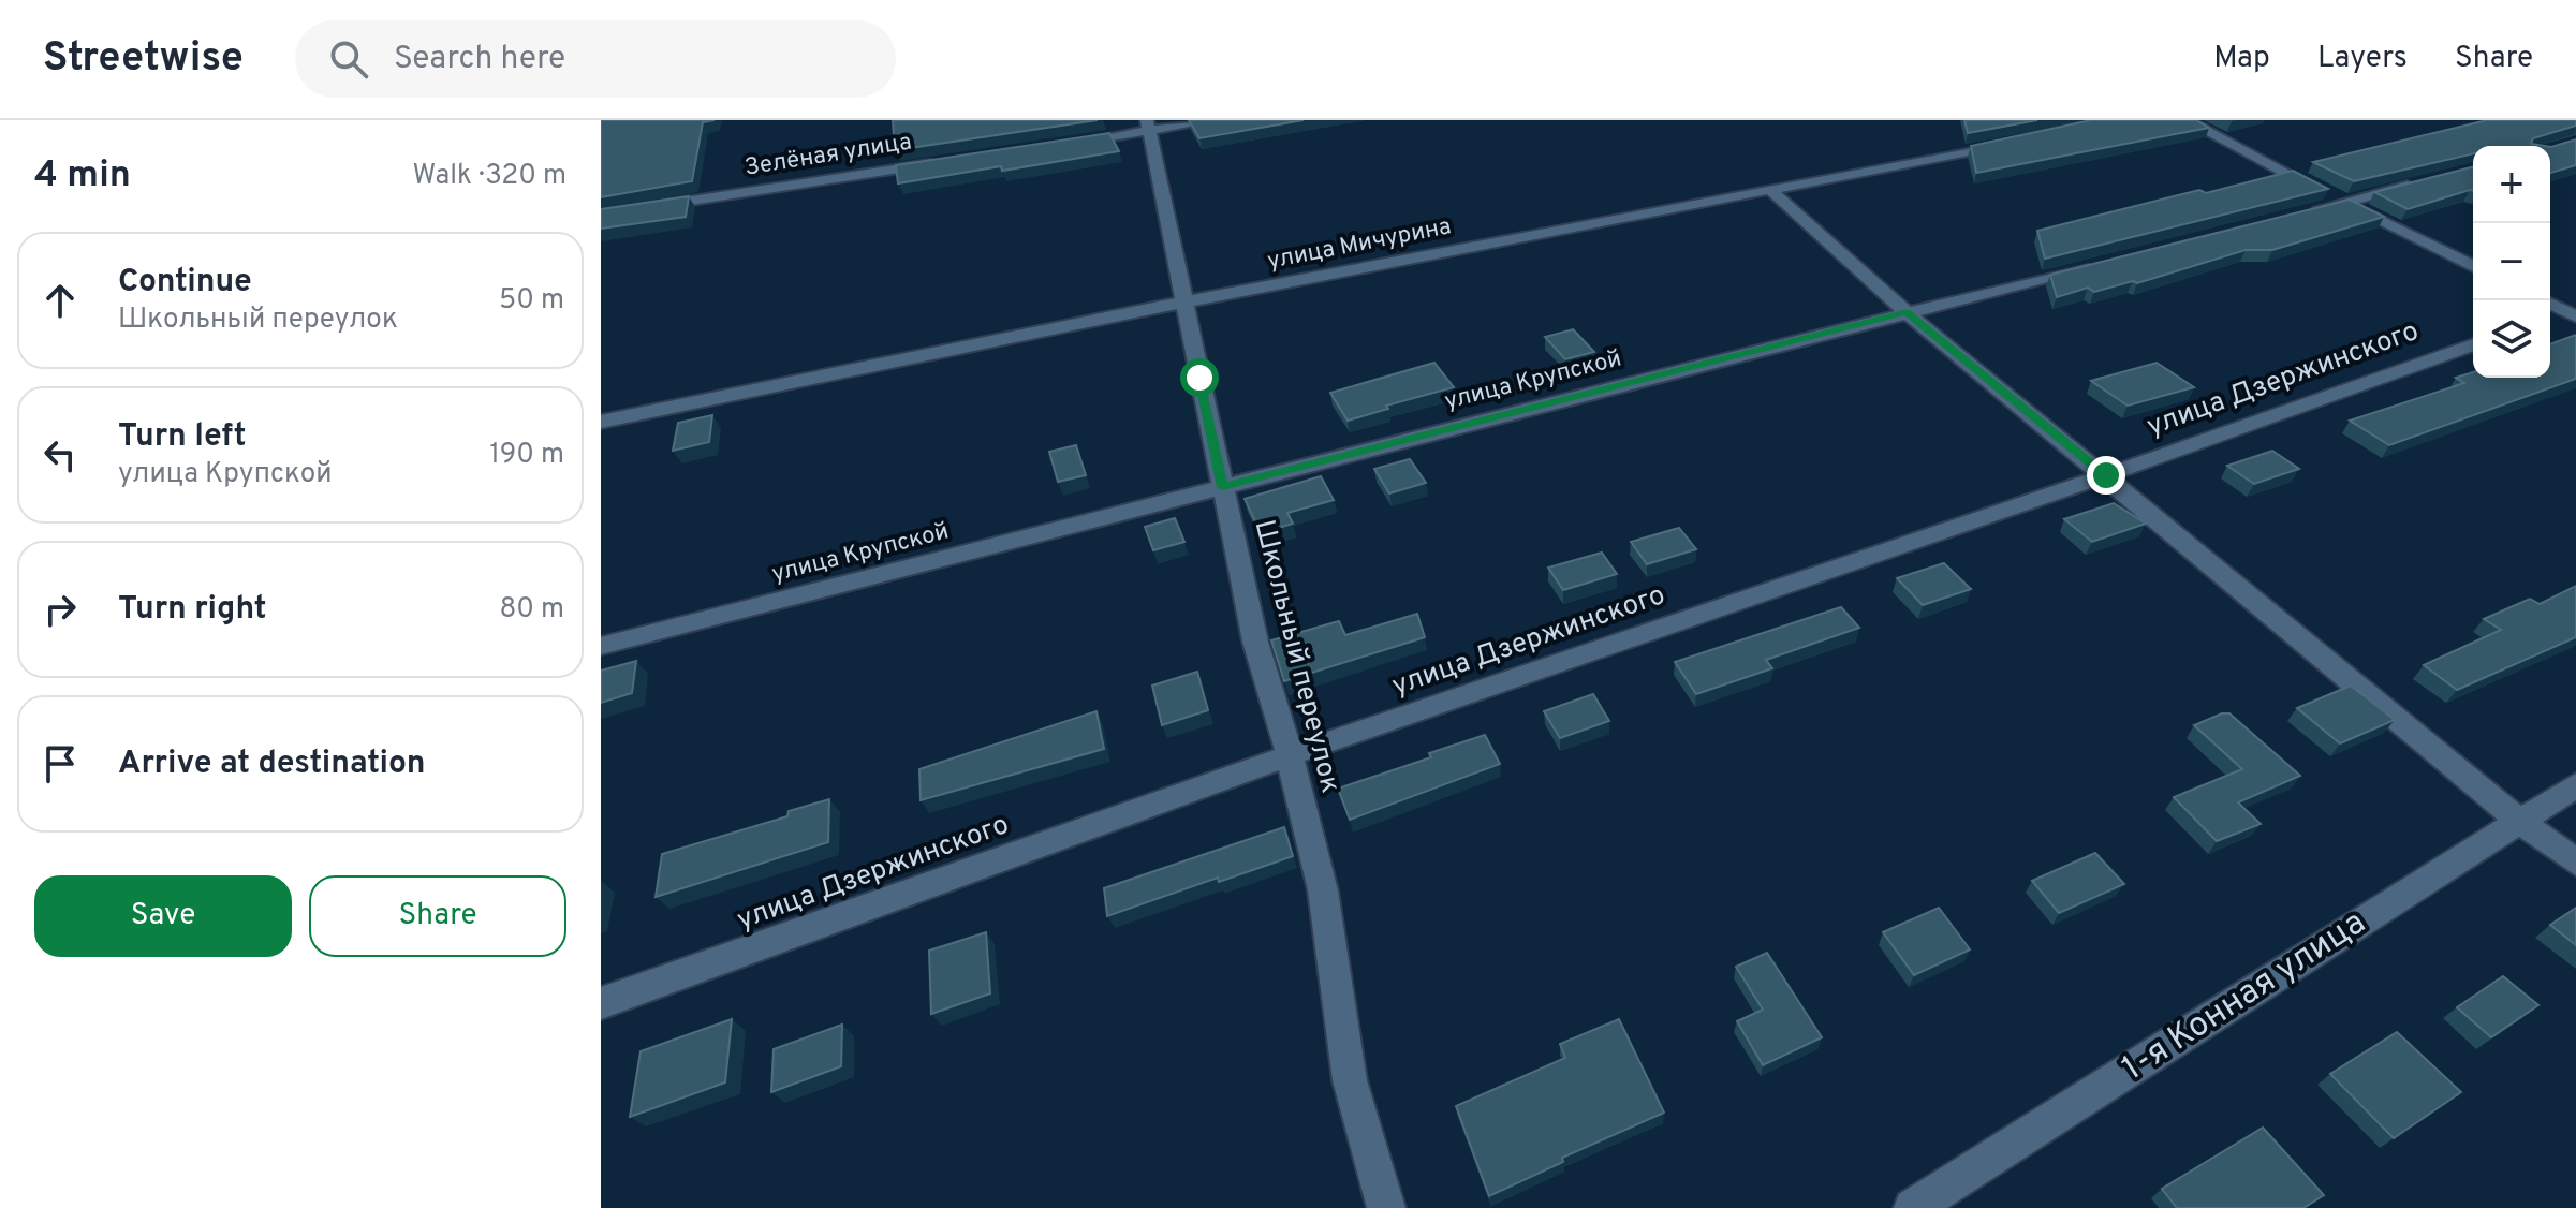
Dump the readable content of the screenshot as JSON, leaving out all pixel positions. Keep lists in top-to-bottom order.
{
  "streets": {
    "street": [
      "Зелёная улица",
      "улица Мичурина",
      "улица Дзержинского",
      "улица Крупской",
      "Школьный переулок",
      "1-я Конная улица"
    ]
  },
  "crossings": [
    ["улица Мичурина", "Школьный переулок"],
    ["улица Дзержинского", "Школьный переулок"],
    ["улица Крупской", "Школьный переулок"]
  ],
  "page": {
    "header": "Streetwise",
    "search": "Search here",
    "nav": ["Map", "Layers", "Share"],
    "heading": ["4 min", "Walk · 320 m"],
    "map_buttons": ["+", "−"],
    "list": [
      ["Continue", "Школьный переулок", "50 m"],
      ["Turn left", "улица Крупской", "190 m"],
      ["Turn right", "80 m"],
      "Arrive at destination"
    ],
    "buttons": ["Save", "Share"]
  }
}
